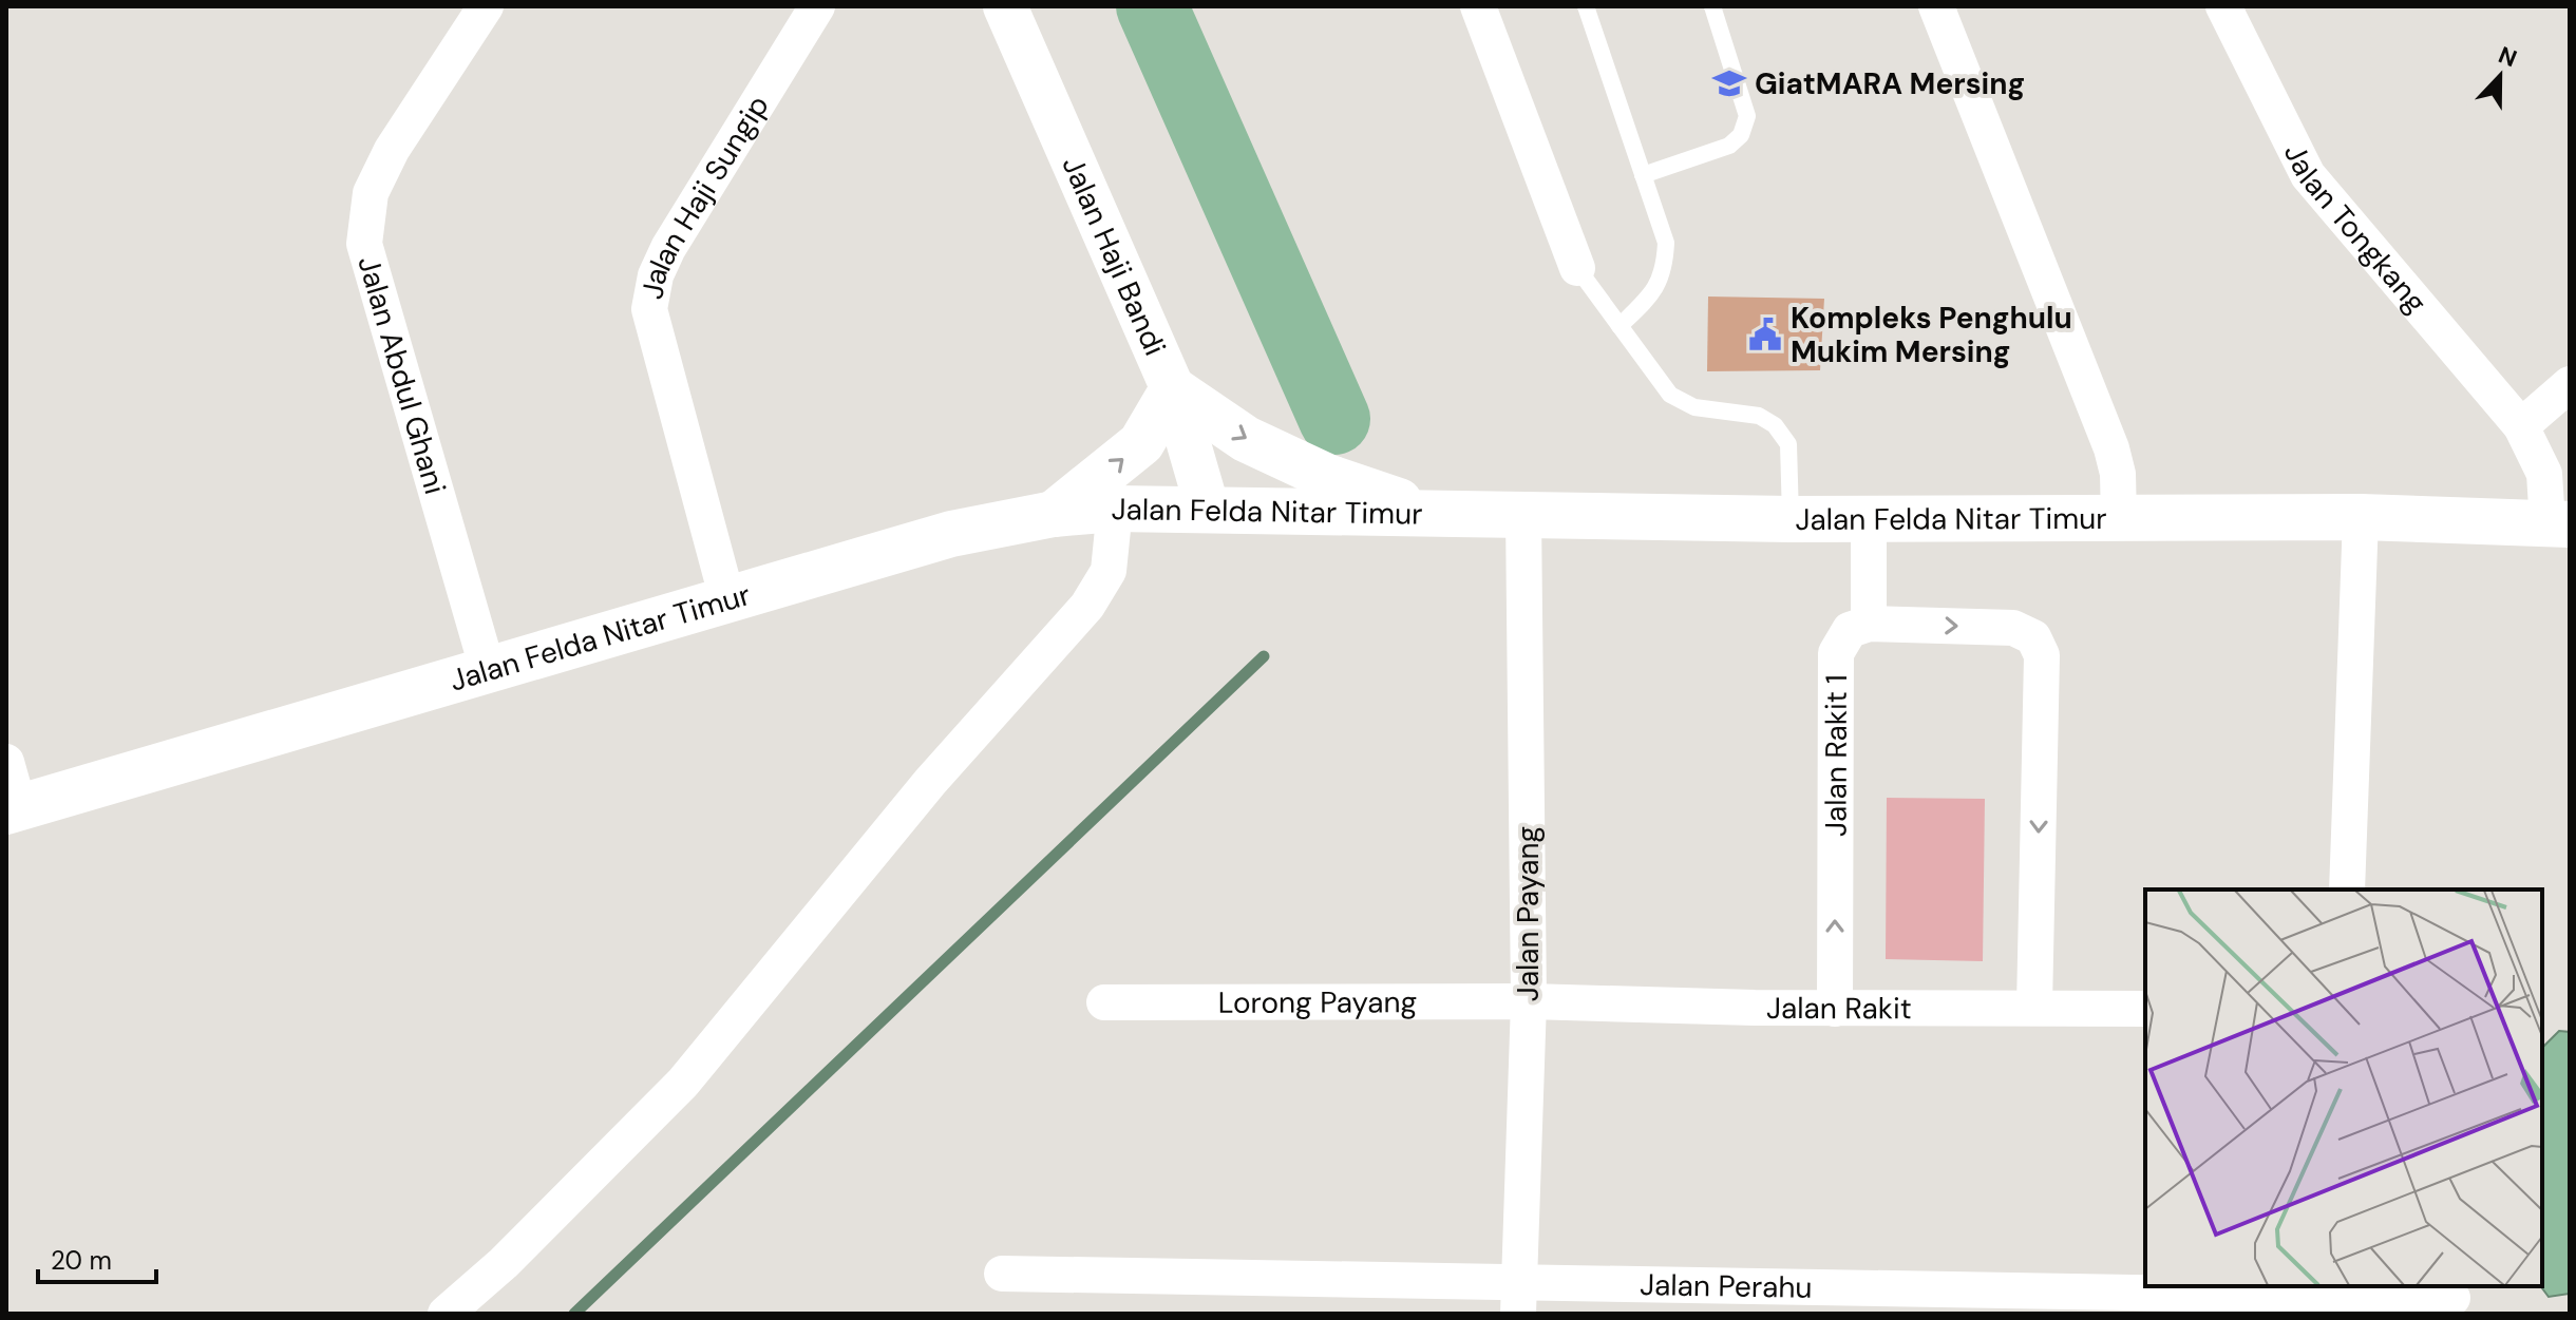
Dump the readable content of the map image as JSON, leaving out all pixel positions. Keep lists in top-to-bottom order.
{
  "streets": {
    "main road": ["Jalan Felda Nitar Timur"],
    "street": [
      "Jalan Haji Sungip",
      "Jalan Tongkang",
      "Jalan Haji Bandi",
      "Jalan Abdul Ghani",
      "Jalan Rakit 1",
      "Jalan Payang",
      "Lorong Payang",
      "Jalan Rakit",
      "Jalan Perahu"
    ]
  },
  "crossings": [
    ["Jalan Haji Sungip", "Jalan Felda Nitar Timur"],
    ["Jalan Tongkang", "Jalan Felda Nitar Timur"],
    ["Jalan Haji Bandi", "Jalan Felda Nitar Timur"],
    ["Jalan Abdul Ghani", "Jalan Felda Nitar Timur"],
    ["Jalan Felda Nitar Timur", "Jalan Payang"],
    ["Jalan Rakit 1", "Jalan Rakit"],
    ["Jalan Payang", "Lorong Payang"],
    ["Jalan Payang", "Jalan Rakit"],
    ["Jalan Payang", "Jalan Perahu"],
    ["Lorong Payang", "Jalan Rakit"]
  ],
  "one_way": ["Jalan Rakit 1"],
  "places": {
    "school or university": ["GiatMARA Mersing"],
    "public building": ["Kompleks Penghulu Mukim Mersing"]
  },
  "scale_bar": "20 m",
  "north": "top"
}
